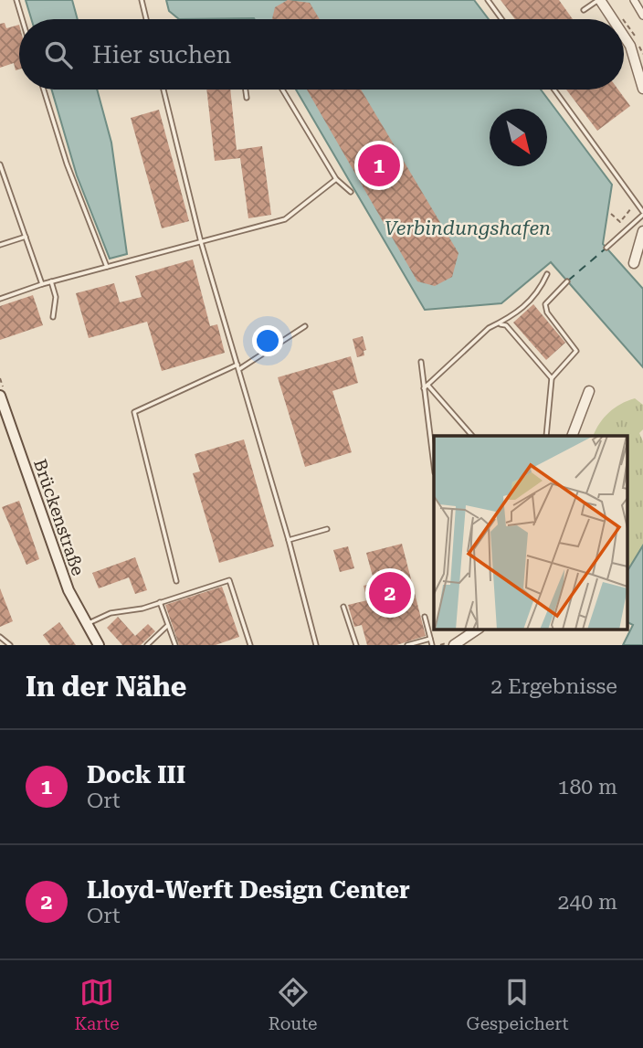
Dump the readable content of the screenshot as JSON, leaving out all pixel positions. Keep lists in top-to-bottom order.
{
  "streets": {
    "main road": ["Brückenstraße"]
  },
  "water": ["Verbindungshafen"],
  "north": "bottom right",
  "page": {
    "search": "Hier suchen",
    "pins": ["1", "2"],
    "heading": ["In der Nähe", "2 Ergebnisse"],
    "list": [
      {
        "mark": "1",
        "name": "Dock III",
        "note": "Ort",
        "value": "180 m"
      },
      {
        "mark": "2",
        "name": "Lloyd-Werft Design Center",
        "note": "Ort",
        "value": "240 m"
      }
    ],
    "nav": ["Karte", "Route", "Gespeichert"]
  }
}
